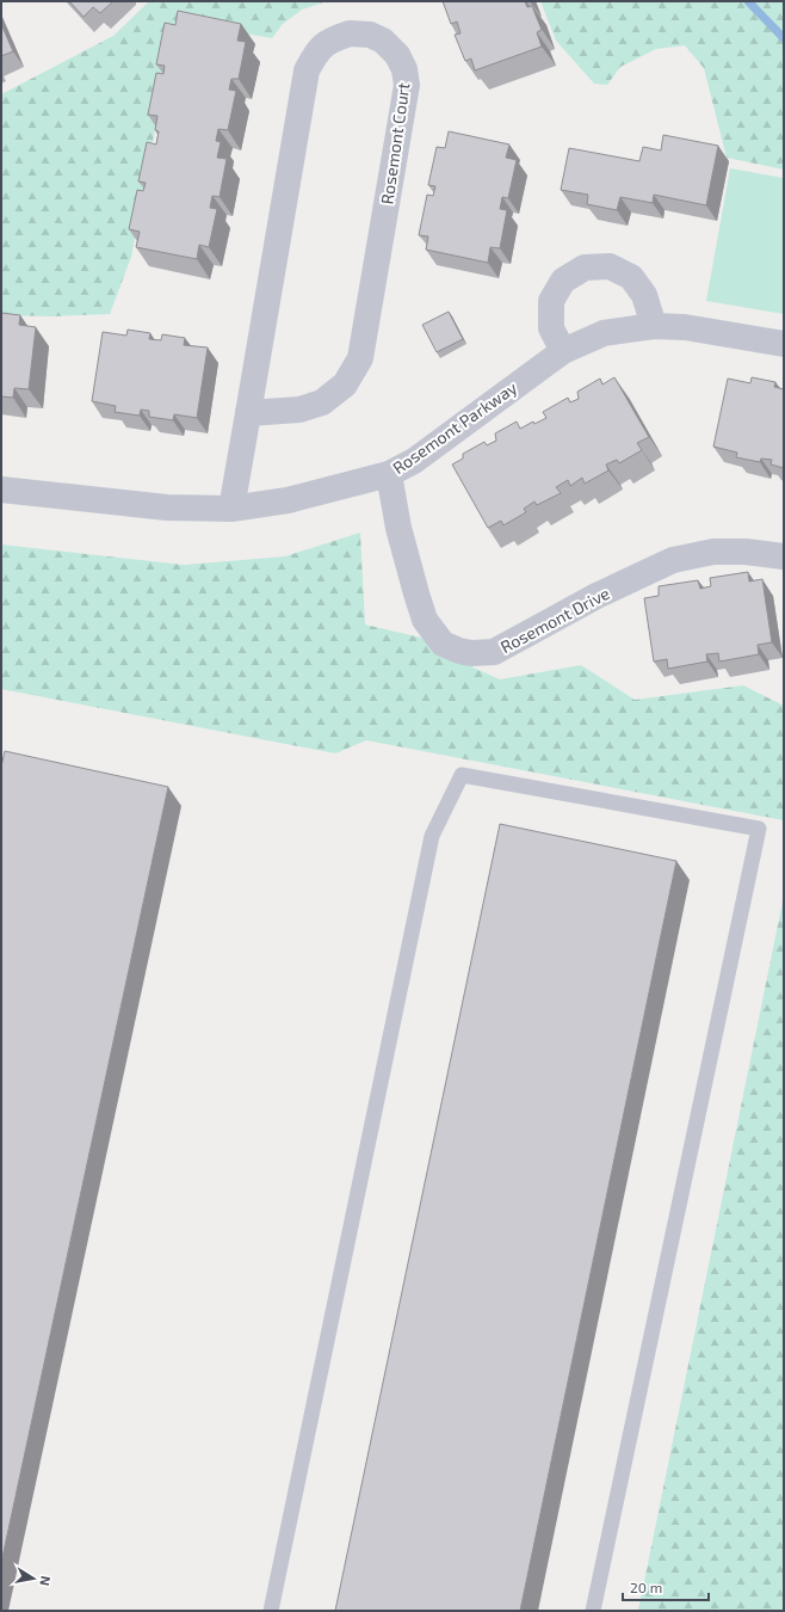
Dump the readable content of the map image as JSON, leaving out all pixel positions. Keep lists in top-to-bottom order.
{
  "streets": {
    "street": ["Rosemont Court", "Rosemont Parkway", "Rosemont Drive"]
  },
  "crossings": [
    ["Rosemont Court", "Rosemont Parkway"],
    ["Rosemont Parkway", "Rosemont Drive"]
  ],
  "scale_bar": "20 m",
  "north": "right"
}
